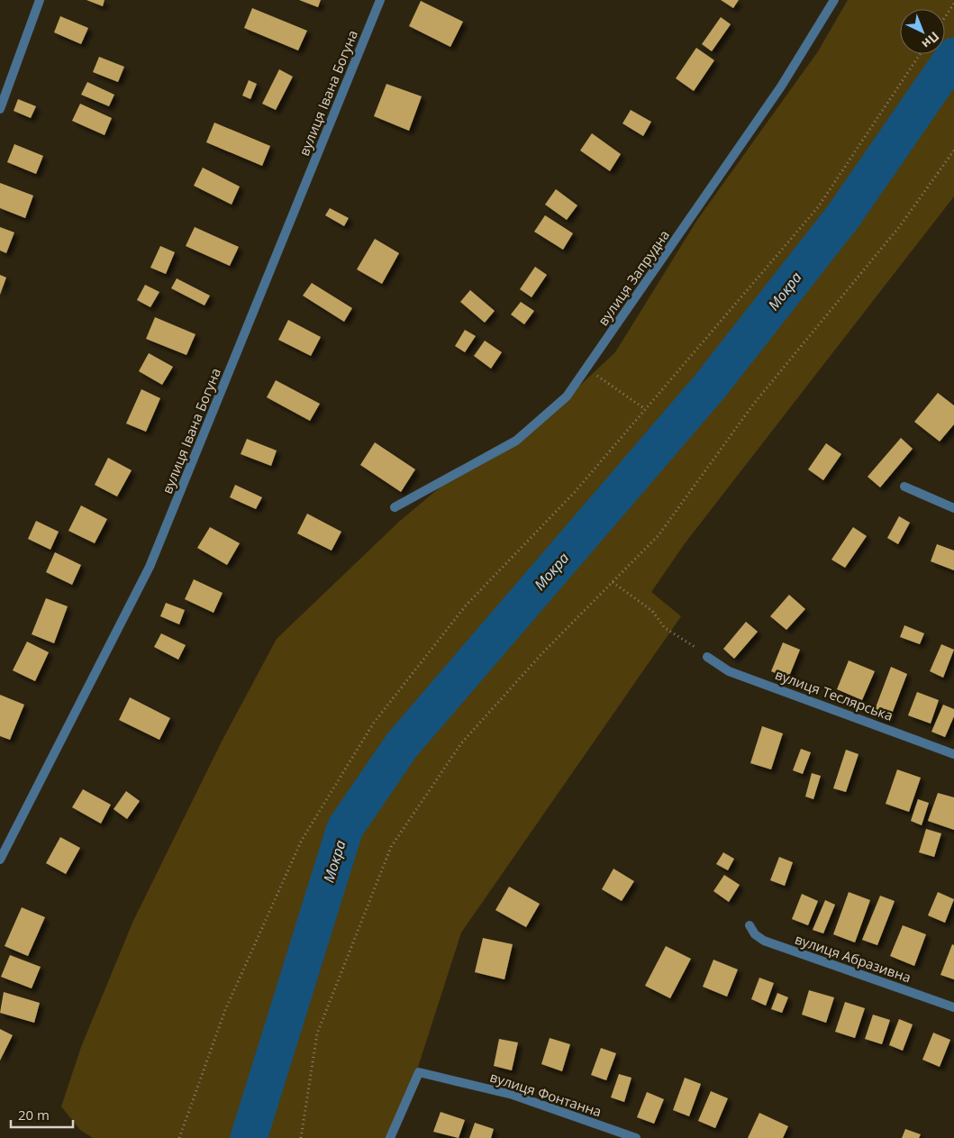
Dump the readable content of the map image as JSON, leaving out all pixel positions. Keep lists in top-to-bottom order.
{
  "streets": {
    "street": [
      "вулиця Івана Богуна",
      "вулиця Запрудна",
      "вулиця Теслярська",
      "вулиця Абразивна",
      "вулиця Фонтанна"
    ]
  },
  "water": ["Мокра"],
  "scale_bar": "20 m",
  "north": "bottom right"
}
